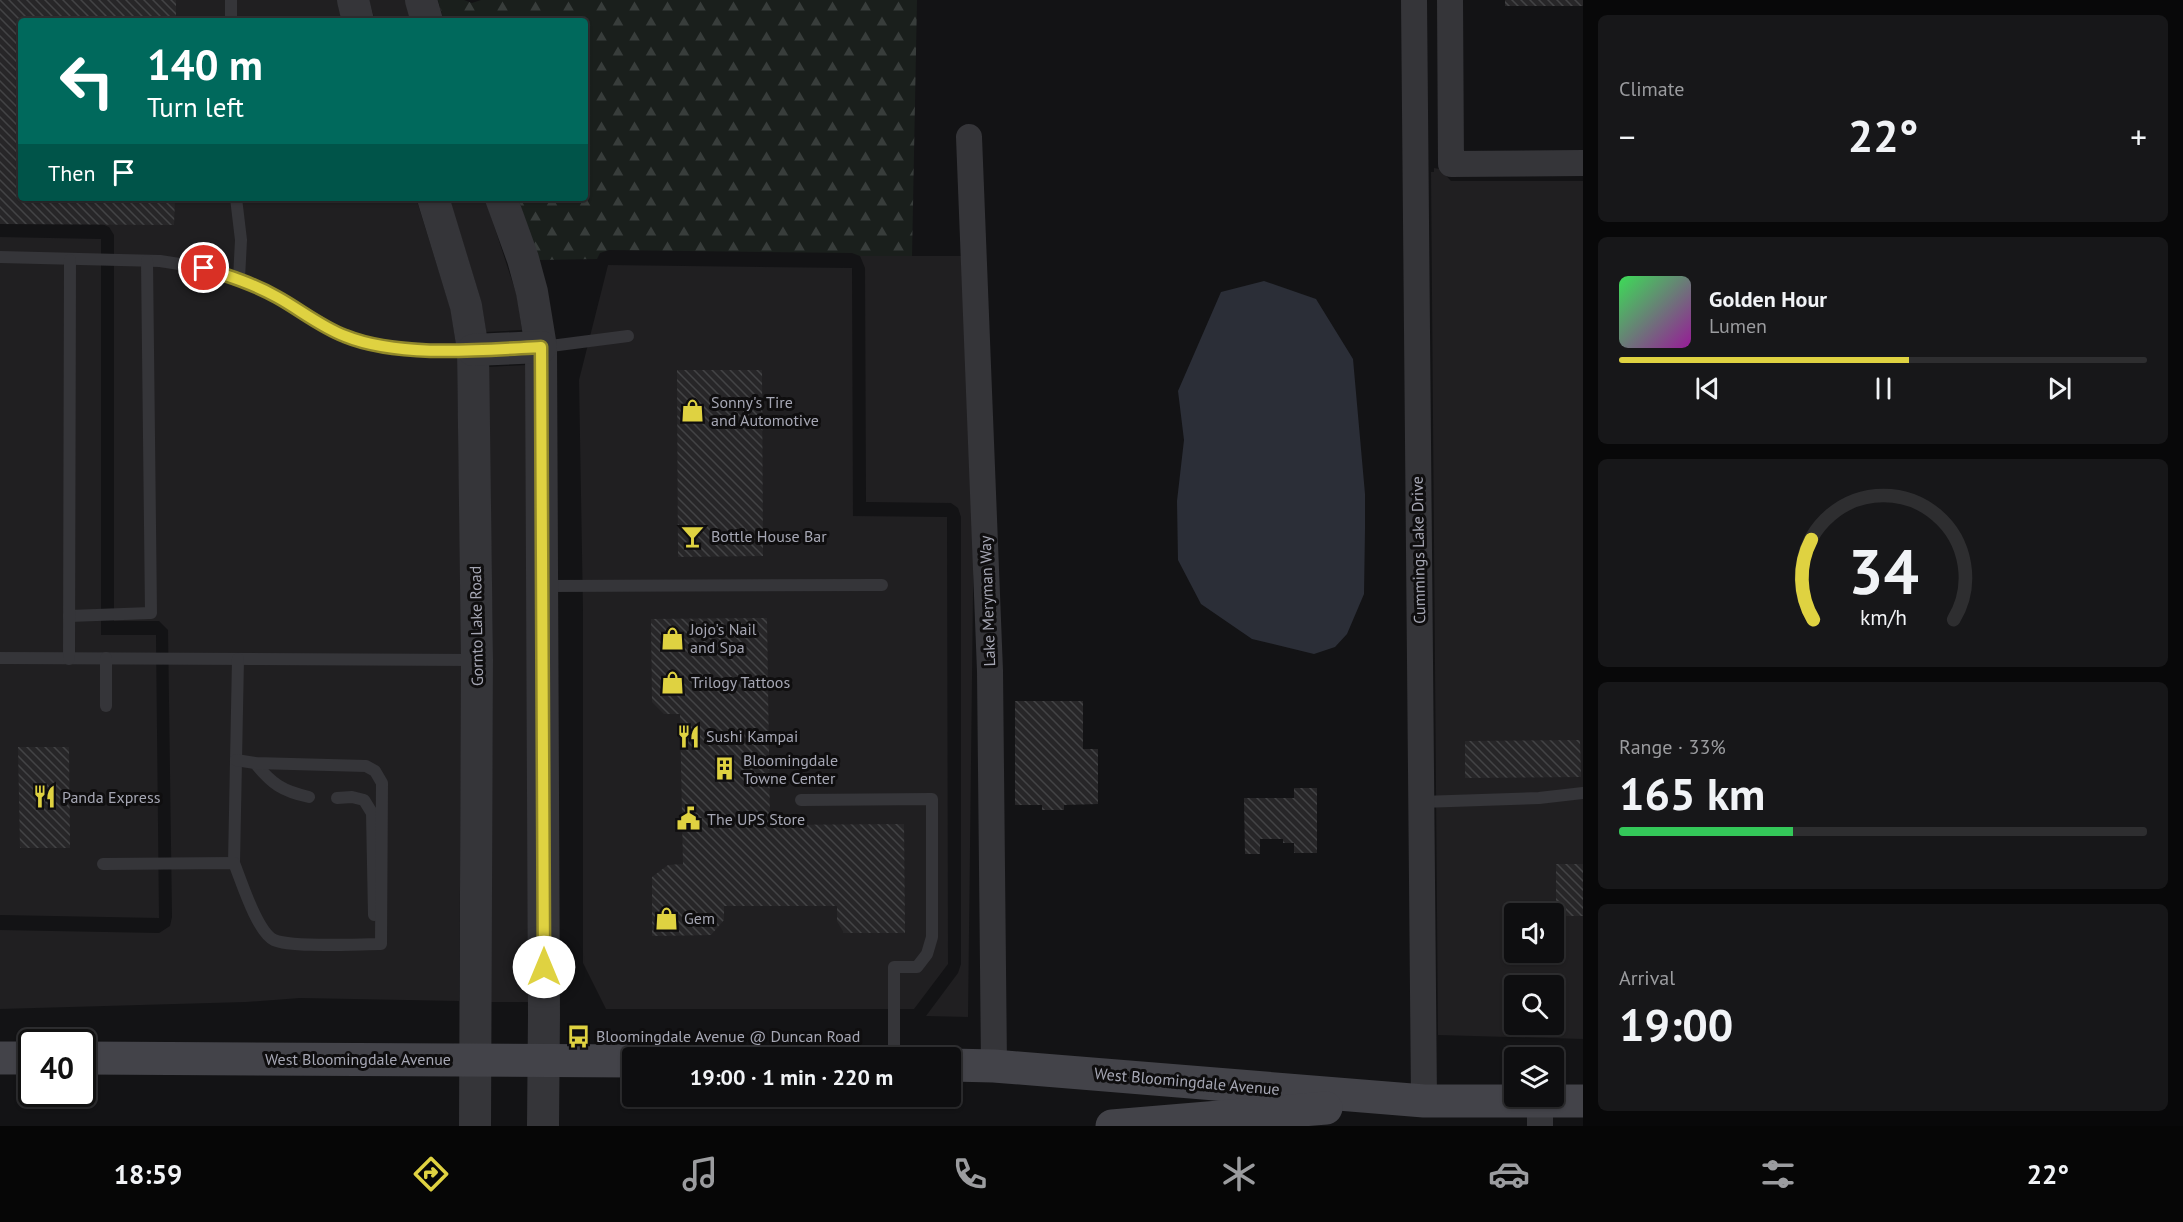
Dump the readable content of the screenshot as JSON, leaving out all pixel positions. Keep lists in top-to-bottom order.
{
  "streets": {
    "main road": ["West Bloomingdale Avenue"],
    "street": ["Cummings Lake Drive", "Lake Meryman Way", "Gornto Lake Road"]
  },
  "crossings": [
    ["Cummings Lake Drive", "West Bloomingdale Avenue"],
    ["Lake Meryman Way", "West Bloomingdale Avenue"],
    ["Gornto Lake Road", "West Bloomingdale Avenue"]
  ],
  "places": {
    "shop": [
      "Sonny's Tire and Automotive",
      "Jojo's Nail and Spa",
      "Trilogy Tattoos",
      "Gem"
    ],
    "bar": ["Bottle House Bar"],
    "restaurant": ["Sushi Kampai", "Panda Express"],
    "building": ["Bloomingdale Towne Center"],
    "public building": ["The UPS Store"],
    "bus stop": ["Bloomingdale Avenue @ Duncan Road"]
  },
  "page": {
    "tile": [
      "Climate",
      ["Range · 33%", "165 km"],
      ["Arrival", "19:00"]
    ],
    "turn": ["140 m", "Turn left"],
    "heat": ["−", "22°", "+"],
    "then": "Then",
    "song": ["Golden Hour", "Lumen"],
    "limit": "40",
    "trip": "19:00 · 1 min · 220 m",
    "tabs": ["18:59", "22°"],
    "gauge": ["34", "km/h"]
  }
}
